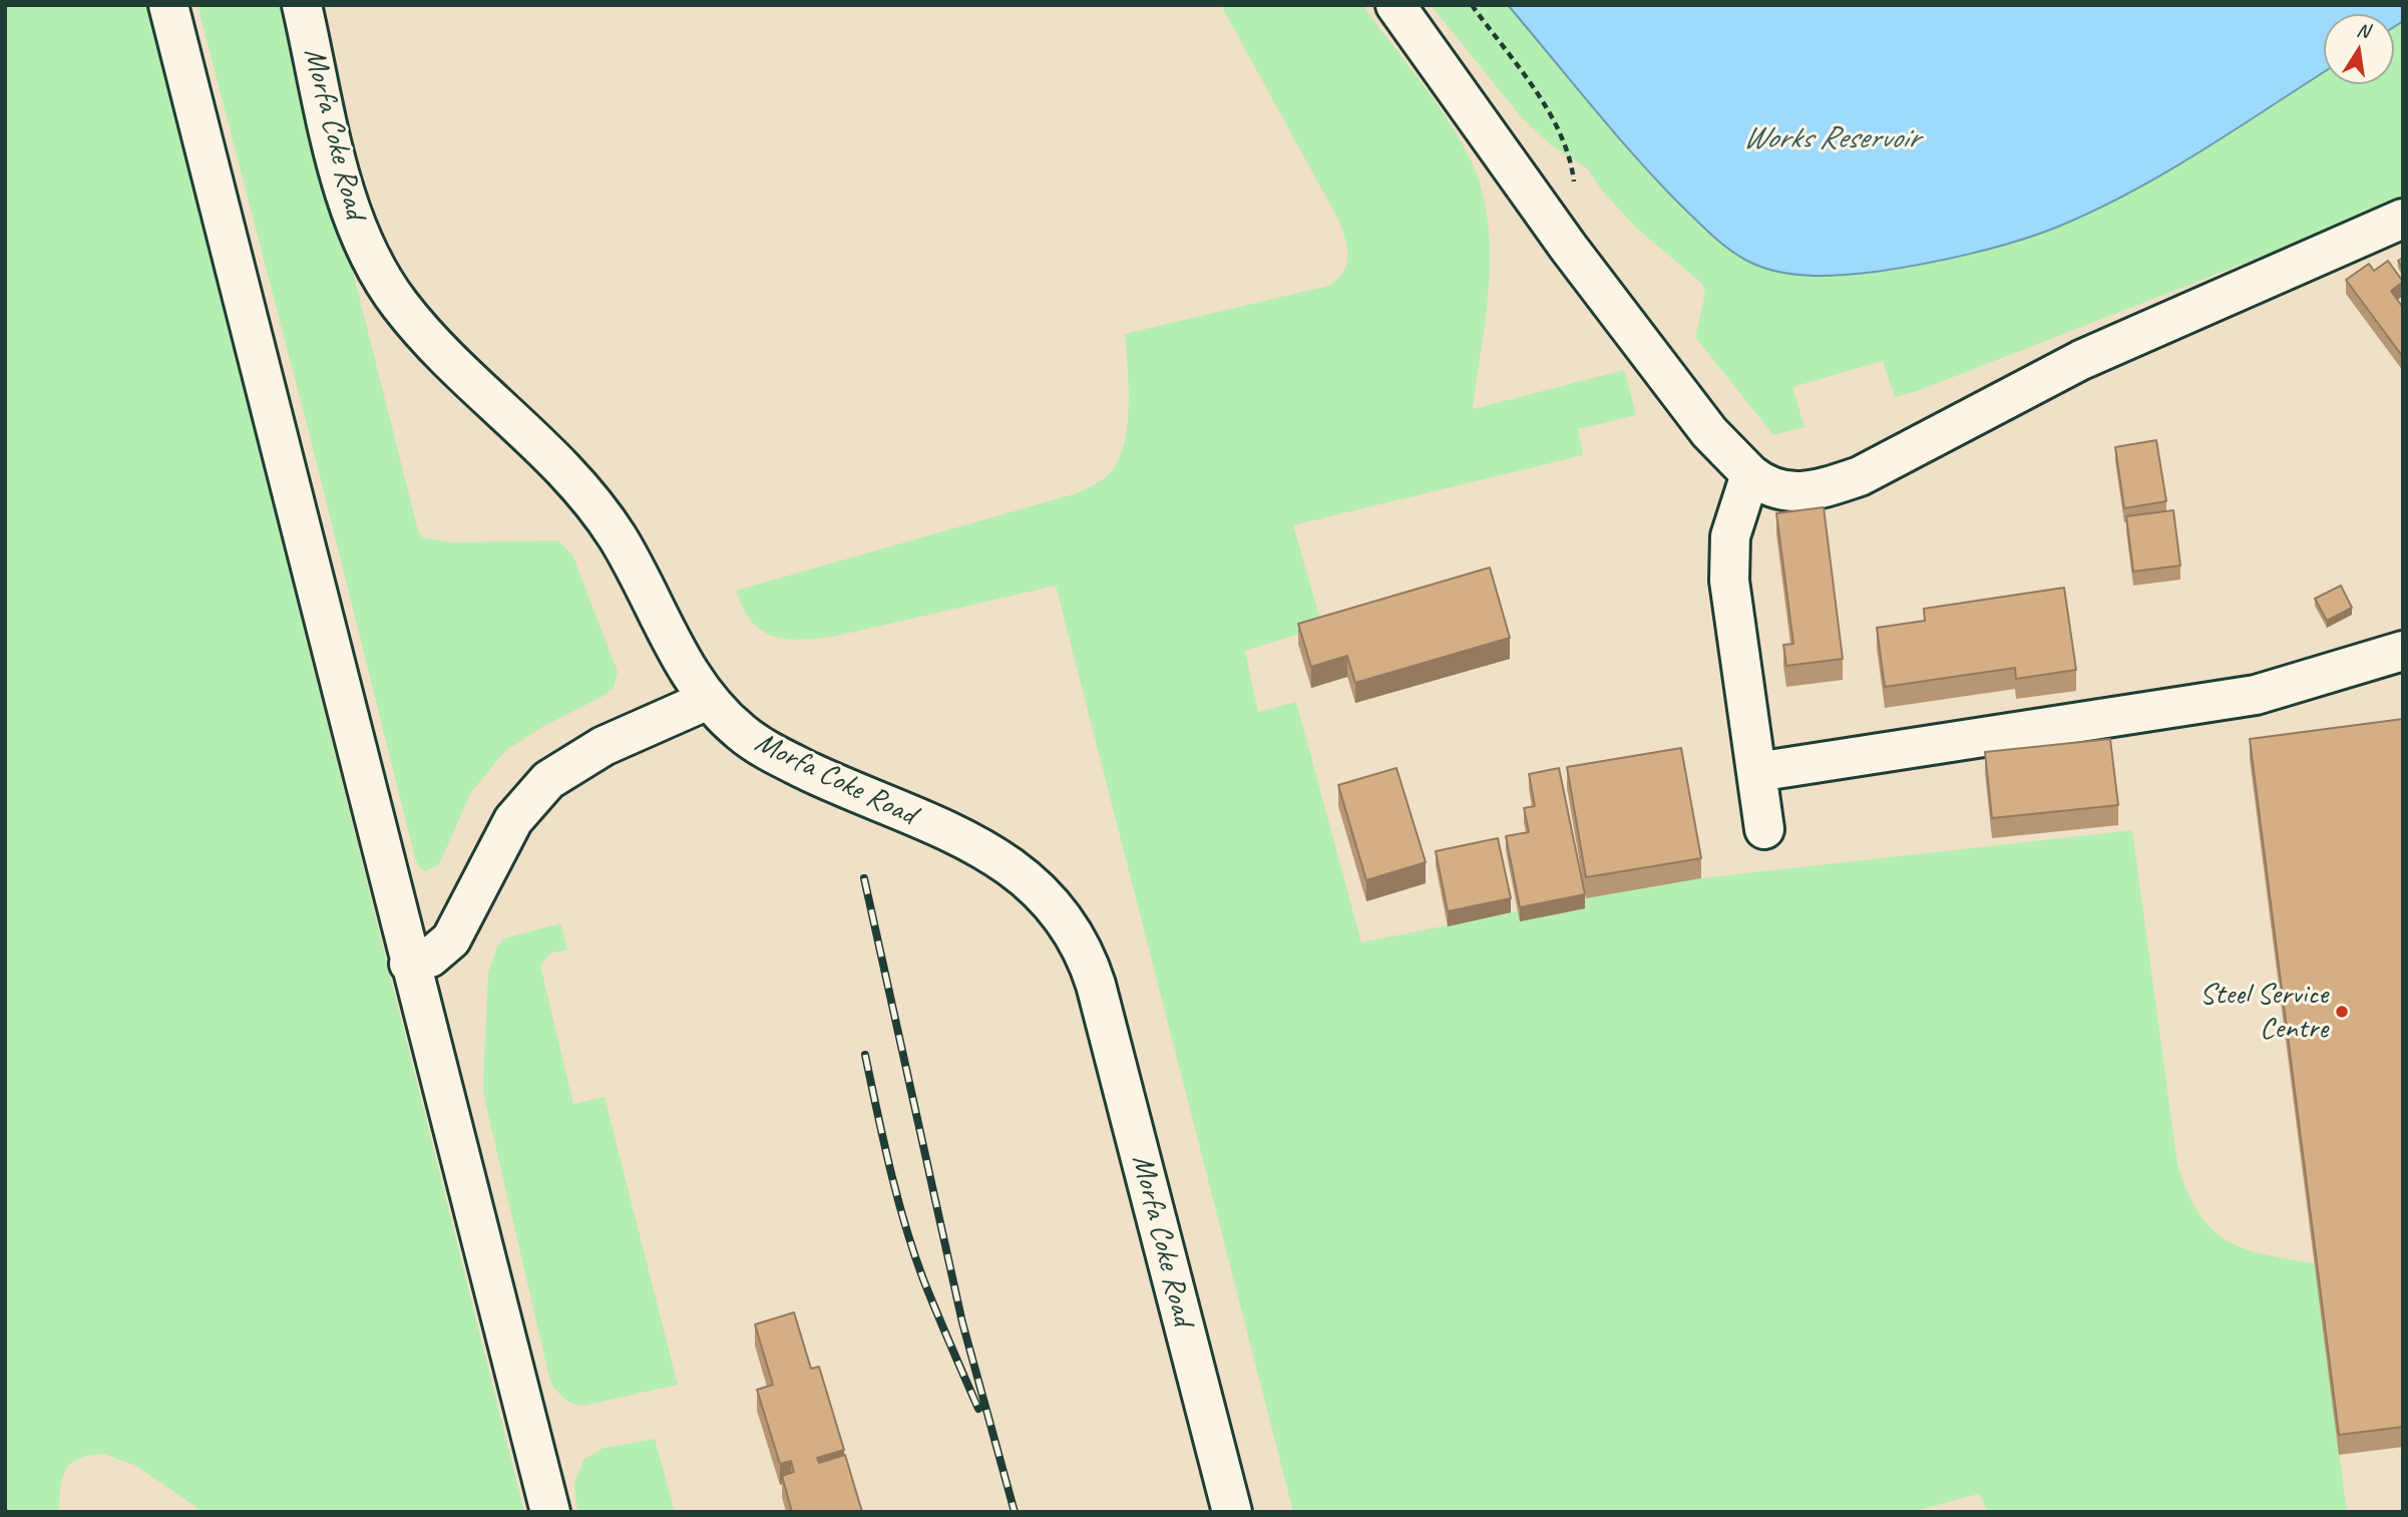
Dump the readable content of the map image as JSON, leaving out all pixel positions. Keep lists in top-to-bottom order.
{
  "streets": {
    "lane": ["Morfa Coke Road"]
  },
  "water": ["Works Reservoir"],
  "places": ["Steel Service Centre"],
  "north": "top"
}
